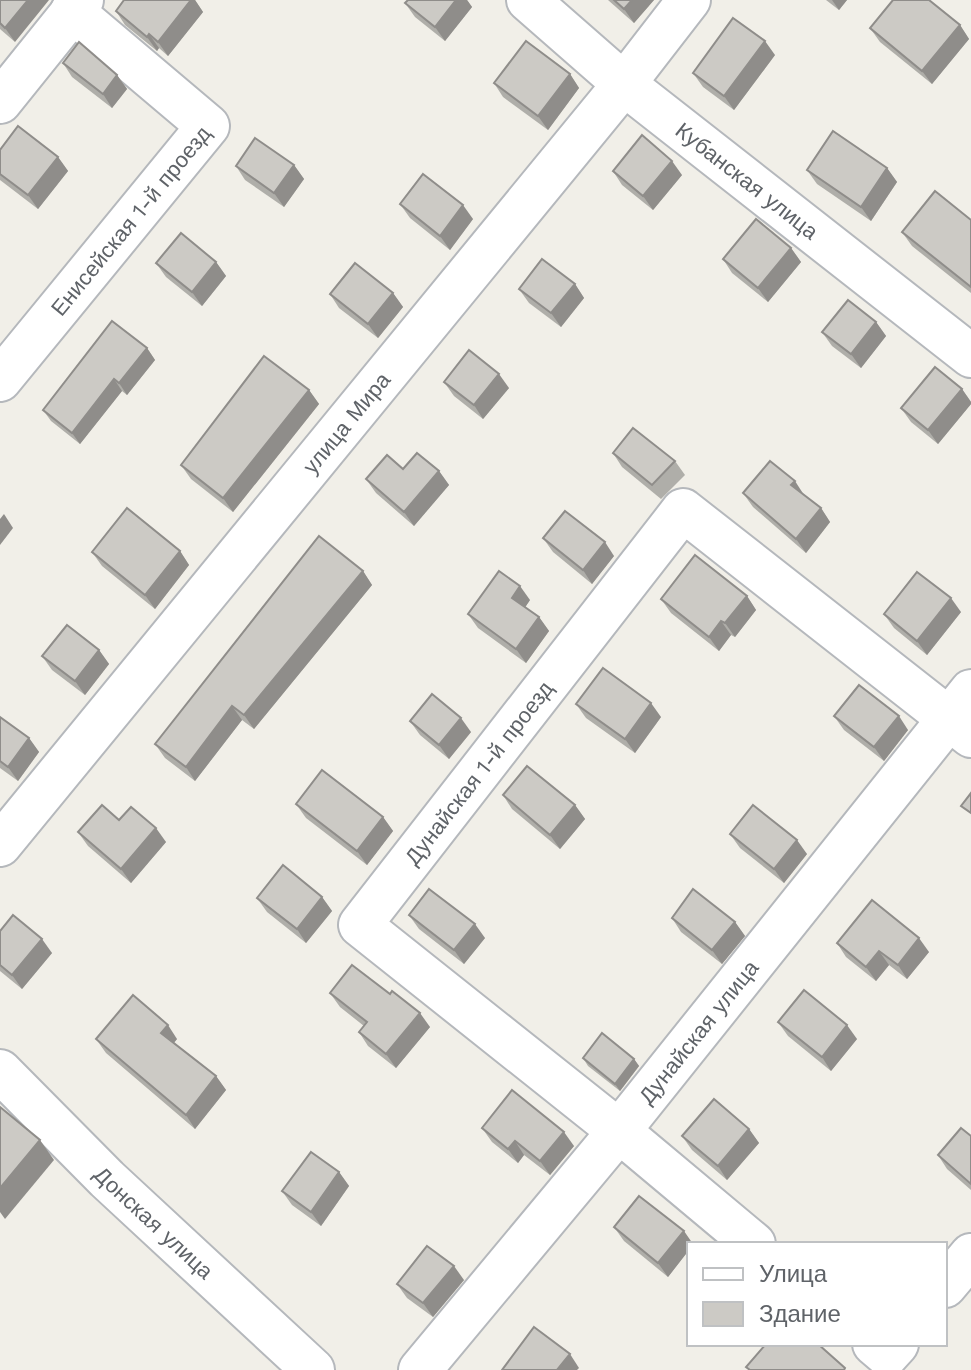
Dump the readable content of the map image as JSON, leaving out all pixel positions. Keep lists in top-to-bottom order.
{
  "streets": {
    "street": [
      "Кубанская улица",
      "Енисейская 1-й проезд",
      "улица Мира",
      "Дунайская 1-й проезд",
      "Дунайская улица",
      "Донская улица"
    ]
  },
  "crossings": [
    ["Кубанская улица", "улица Мира"],
    ["Дунайская 1-й проезд", "Дунайская улица"]
  ],
  "legend": ["Улица", "Здание"]
}
